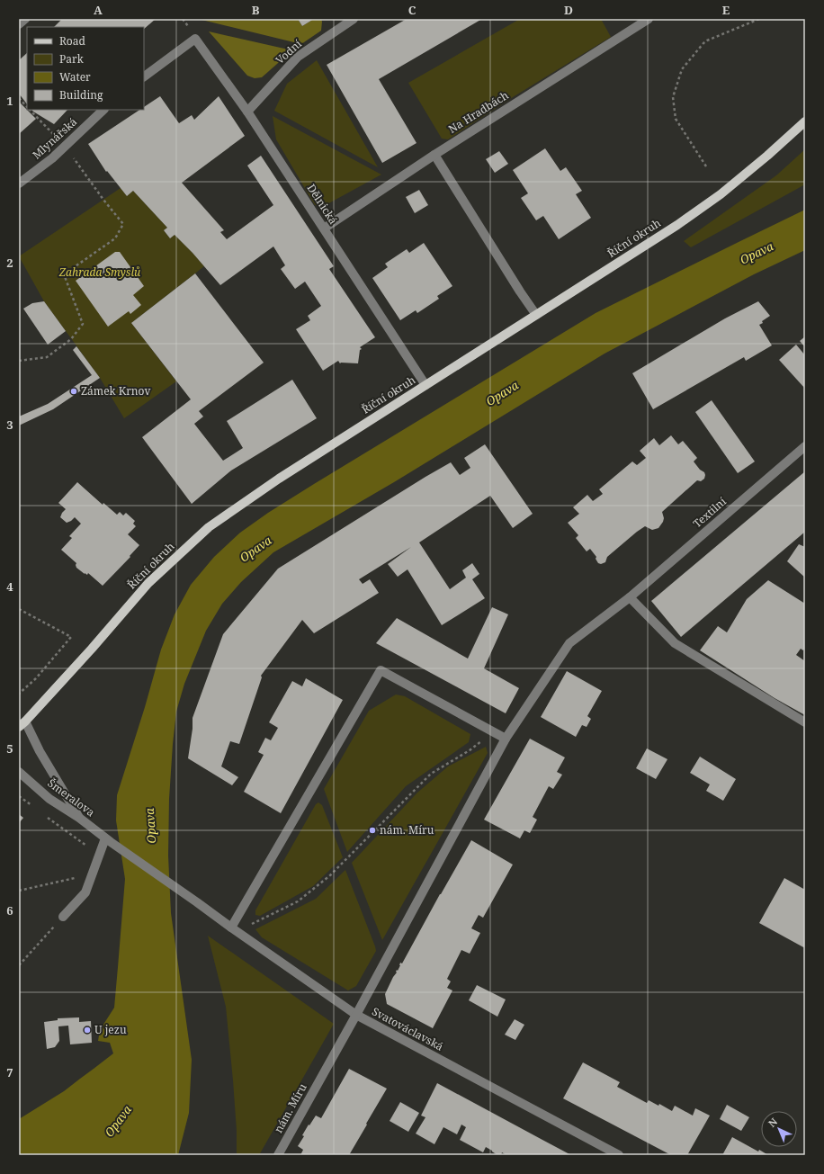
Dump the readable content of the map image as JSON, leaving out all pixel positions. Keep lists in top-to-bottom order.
{
  "streets": {
    "main road": ["Říční okruh"],
    "street": [
      "Vodní",
      "Na Hradbách",
      "Mlynářská",
      "Dělnická",
      "Textilní",
      "Šmeralova",
      "Svatováclavská",
      "nám. Míru"
    ]
  },
  "crossings": [
    ["Vodní", "Dělnická"],
    ["Na Hradbách", "Dělnická"],
    ["Dělnická", "Říční okruh"],
    ["Textilní", "nám. Míru"],
    ["Šmeralova", "Svatováclavská"],
    ["Svatováclavská", "nám. Míru"]
  ],
  "water": ["Opava"],
  "parks": ["Zahrada Smyslů"],
  "places": ["Zámek Krnov", "nám. Míru", "U jezu"],
  "legend": [
    "Road",
    "Park",
    "Water",
    "Building"
  ],
  "north": "top left",
  "grid": {
    "columns": [
      "A",
      "B",
      "C",
      "D",
      "E"
    ],
    "rows": [
      "1",
      "2",
      "3",
      "4",
      "5",
      "6",
      "7"
    ]
  }
}
